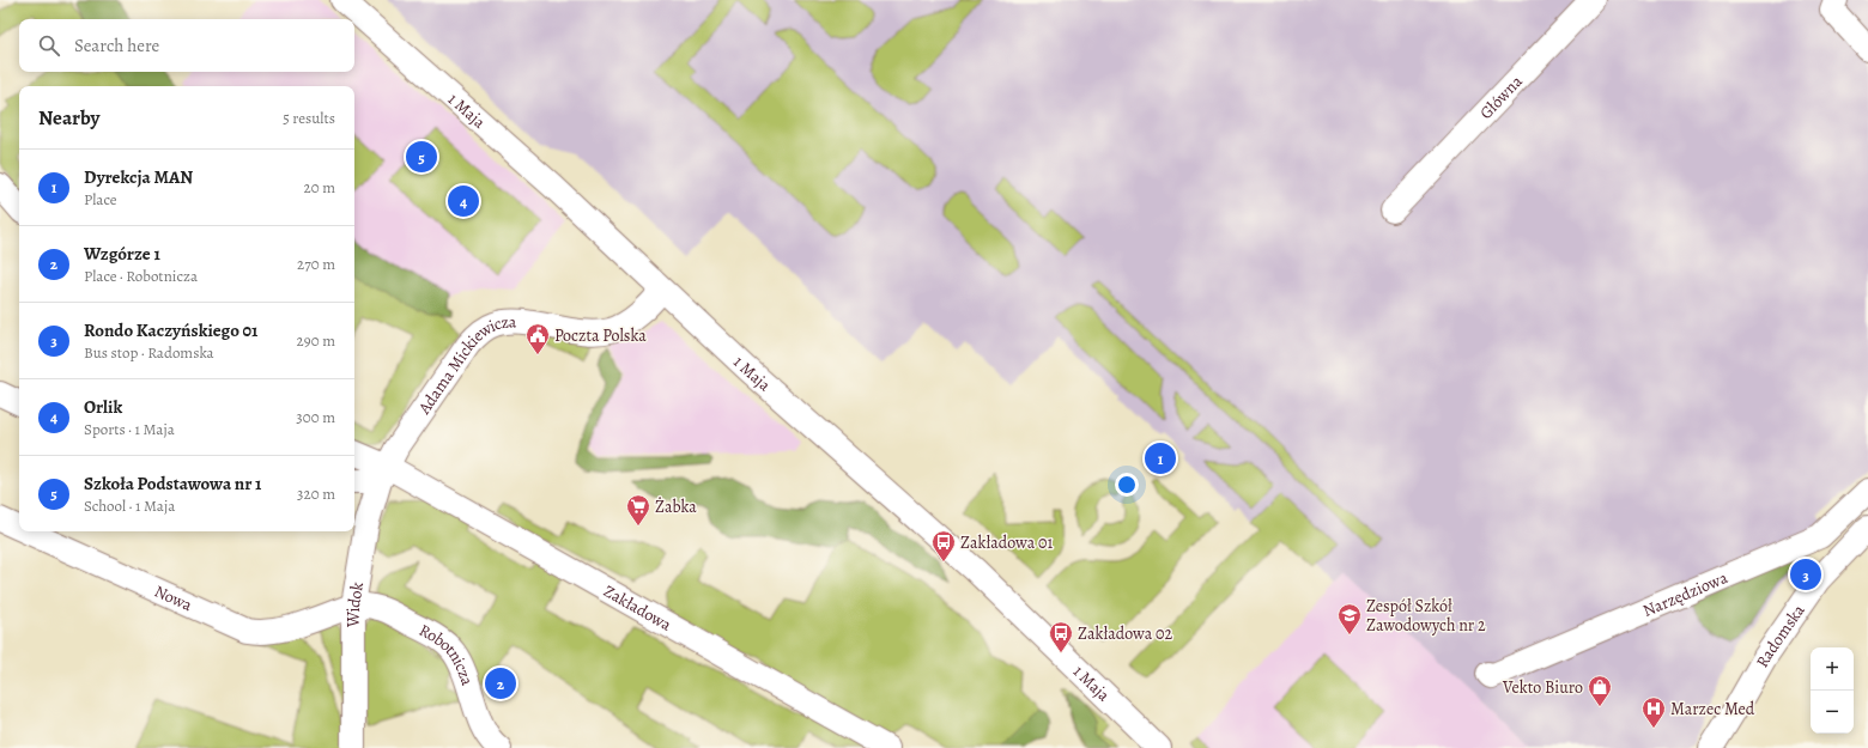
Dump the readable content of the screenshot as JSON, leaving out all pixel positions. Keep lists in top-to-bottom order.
{
  "streets": {
    "street": [
      "Główna",
      "1 Maja",
      "Adama Mickiewicza",
      "Narzędziowa",
      "Nowa",
      "Widok",
      "Zakładowa",
      "Radomska",
      "Robotnicza"
    ]
  },
  "crossings": [
    ["1 Maja", "Adama Mickiewicza"],
    ["Adama Mickiewicza", "Widok"],
    ["Adama Mickiewicza", "Zakładowa"],
    ["Nowa", "Widok"],
    ["Nowa", "Robotnicza"],
    ["Widok", "Zakładowa"],
    ["Widok", "Robotnicza"]
  ],
  "places": {
    "public building": ["Poczta Polska"],
    "supermarket": ["Żabka"],
    "bus stop": ["Zakładowa 01", "Zakładowa 02"],
    "school or university": ["Zespół Szkół Zawodowych nr 2"],
    "shop": ["Vekto Biuro"],
    "hospital": ["Marzec Med"]
  },
  "page": {
    "search": "Search here",
    "heading": ["Nearby", "5 results"],
    "pins": [
      "5",
      "4",
      "1",
      "3",
      "2"
    ],
    "list": [
      {
        "mark": "1",
        "name": "Dyrekcja MAN",
        "note": "Place",
        "value": "20 m"
      },
      {
        "mark": "2",
        "name": "Wzgórze 1",
        "note": "Place · Robotnicza",
        "value": "270 m"
      },
      {
        "mark": "3",
        "name": "Rondo Kaczyńskiego 01",
        "note": "Bus stop · Radomska",
        "value": "290 m"
      },
      {
        "mark": "4",
        "name": "Orlik",
        "note": "Sports · 1 Maja",
        "value": "300 m"
      },
      {
        "mark": "5",
        "name": "Szkoła Podstawowa nr 1",
        "note": "School · 1 Maja",
        "value": "320 m"
      }
    ],
    "map_buttons": ["+", "−"]
  }
}
